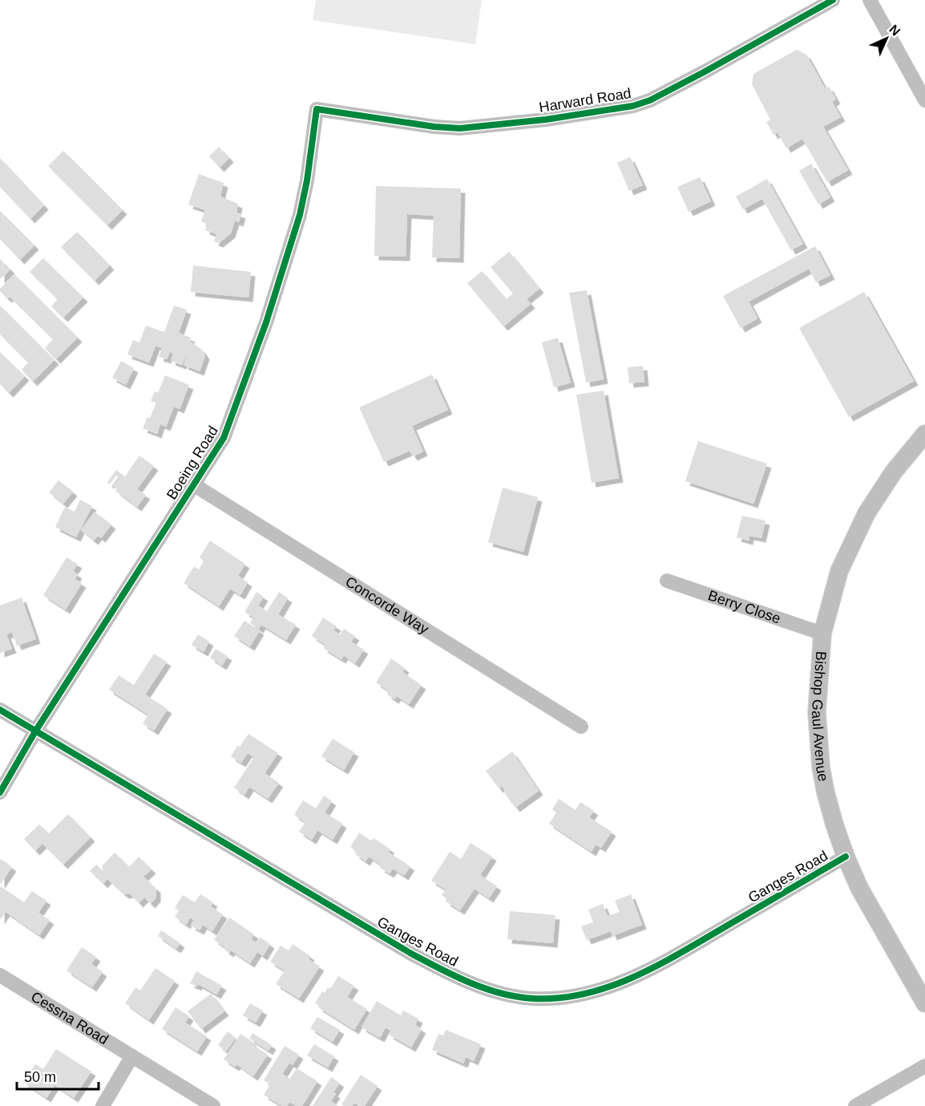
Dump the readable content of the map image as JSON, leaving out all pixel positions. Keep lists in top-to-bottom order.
{
  "streets": {
    "main road": ["Bishop Gaul Avenue"],
    "street": [
      "Harward Road",
      "Boeing Road",
      "Concorde Way",
      "Berry Close",
      "Ganges Road",
      "Cessna Road"
    ]
  },
  "crossings": [
    ["Harward Road", "Boeing Road"],
    ["Boeing Road", "Concorde Way"],
    ["Boeing Road", "Ganges Road"],
    ["Berry Close", "Bishop Gaul Avenue"],
    ["Bishop Gaul Avenue", "Ganges Road"]
  ],
  "scale_bar": "50 m",
  "north": "top right"
}
